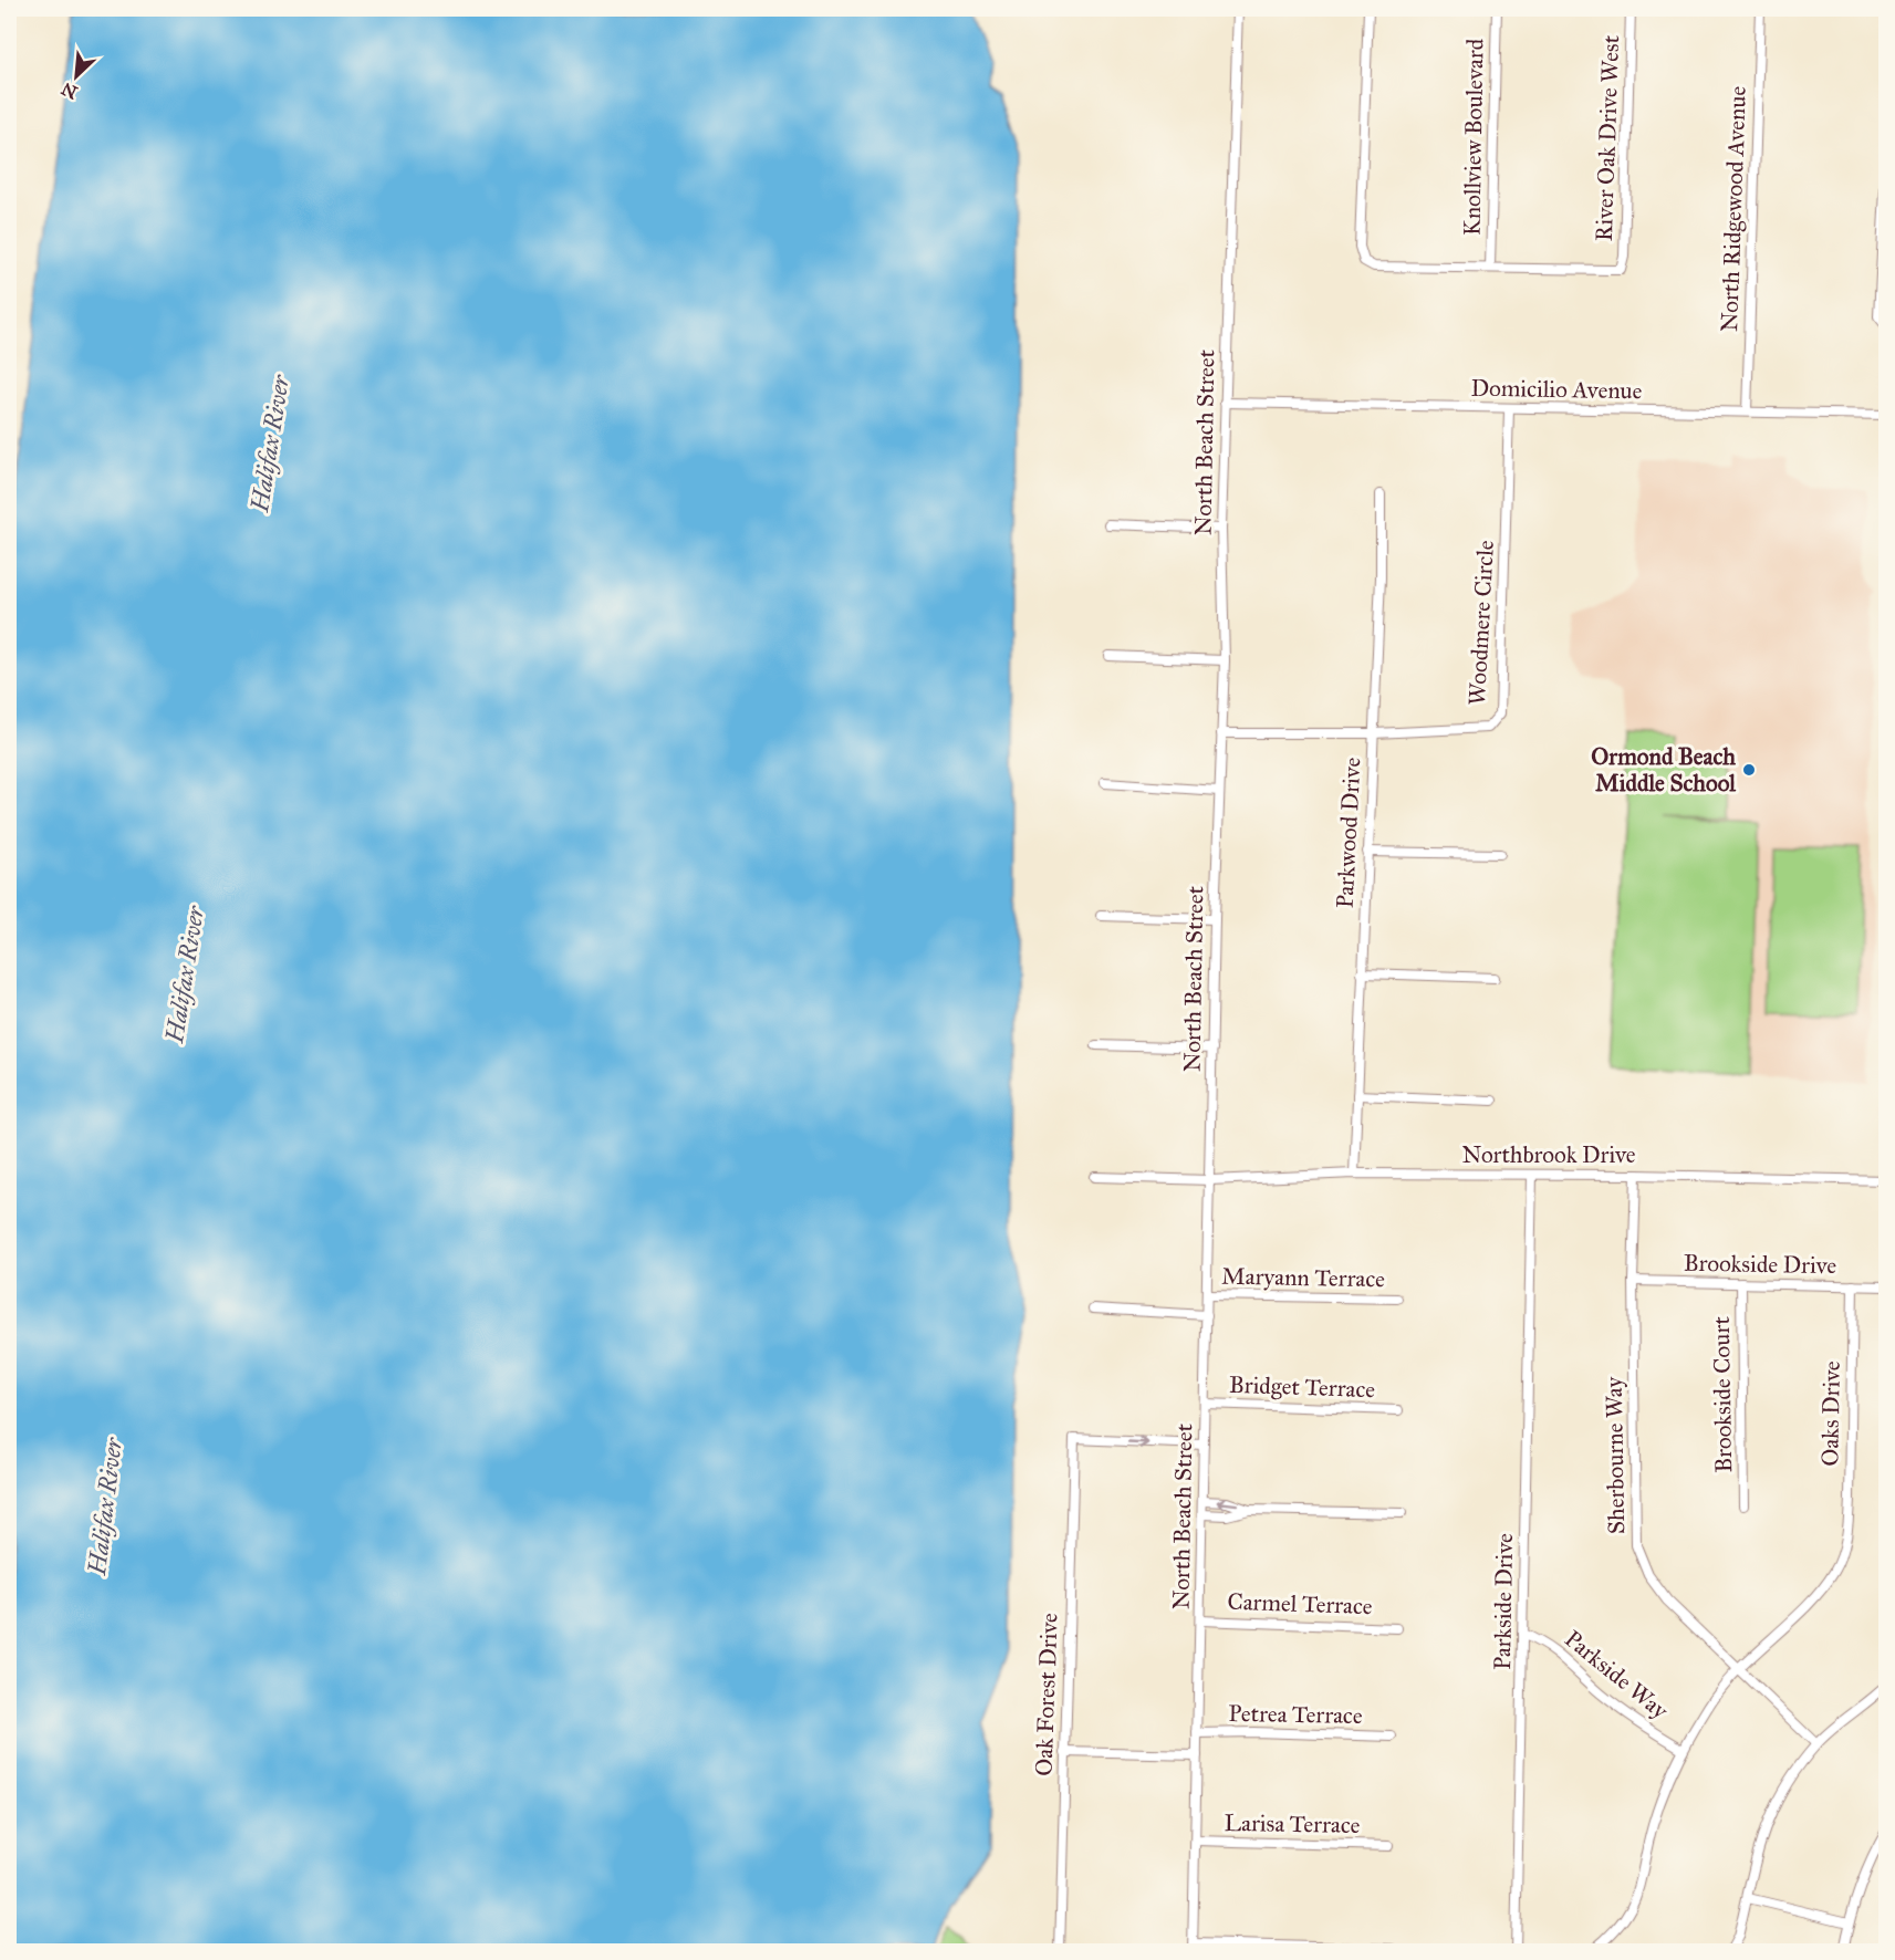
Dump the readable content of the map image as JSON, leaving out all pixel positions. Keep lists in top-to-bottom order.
{
  "streets": {
    "street": [
      "Knollview Boulevard",
      "River Oak Drive West",
      "North Ridgewood Avenue",
      "Domicilio Avenue",
      "North Beach Street",
      "Woodmere Circle",
      "Parkwood Drive",
      "Northbrook Drive",
      "Brookside Drive",
      "Maryann Terrace",
      "Bridget Terrace",
      "Brookside Court",
      "Oaks Drive",
      "Sherbourne Way",
      "Parkside Drive",
      "Carmel Terrace",
      "Parkside Way",
      "Oak Forest Drive",
      "Petrea Terrace",
      "Larisa Terrace"
    ]
  },
  "crossings": [
    ["Knollview Boulevard", "River Oak Drive West"],
    ["North Ridgewood Avenue", "Domicilio Avenue"],
    ["Domicilio Avenue", "North Beach Street"],
    ["Domicilio Avenue", "Woodmere Circle"],
    ["North Beach Street", "Woodmere Circle"],
    ["North Beach Street", "Northbrook Drive"],
    ["North Beach Street", "Maryann Terrace"],
    ["North Beach Street", "Bridget Terrace"],
    ["North Beach Street", "Carmel Terrace"],
    ["North Beach Street", "Oak Forest Drive"],
    ["North Beach Street", "Petrea Terrace"],
    ["North Beach Street", "Larisa Terrace"],
    ["Woodmere Circle", "Parkwood Drive"],
    ["Parkwood Drive", "Northbrook Drive"],
    ["Northbrook Drive", "Sherbourne Way"],
    ["Northbrook Drive", "Parkside Drive"],
    ["Brookside Drive", "Brookside Court"],
    ["Brookside Drive", "Oaks Drive"],
    ["Brookside Drive", "Sherbourne Way"],
    ["Oaks Drive", "Sherbourne Way"],
    ["Oaks Drive", "Parkside Way"],
    ["Parkside Drive", "Parkside Way"]
  ],
  "water": ["Halifax River"],
  "places": ["Ormond Beach Middle School"],
  "north": "bottom left"
}
